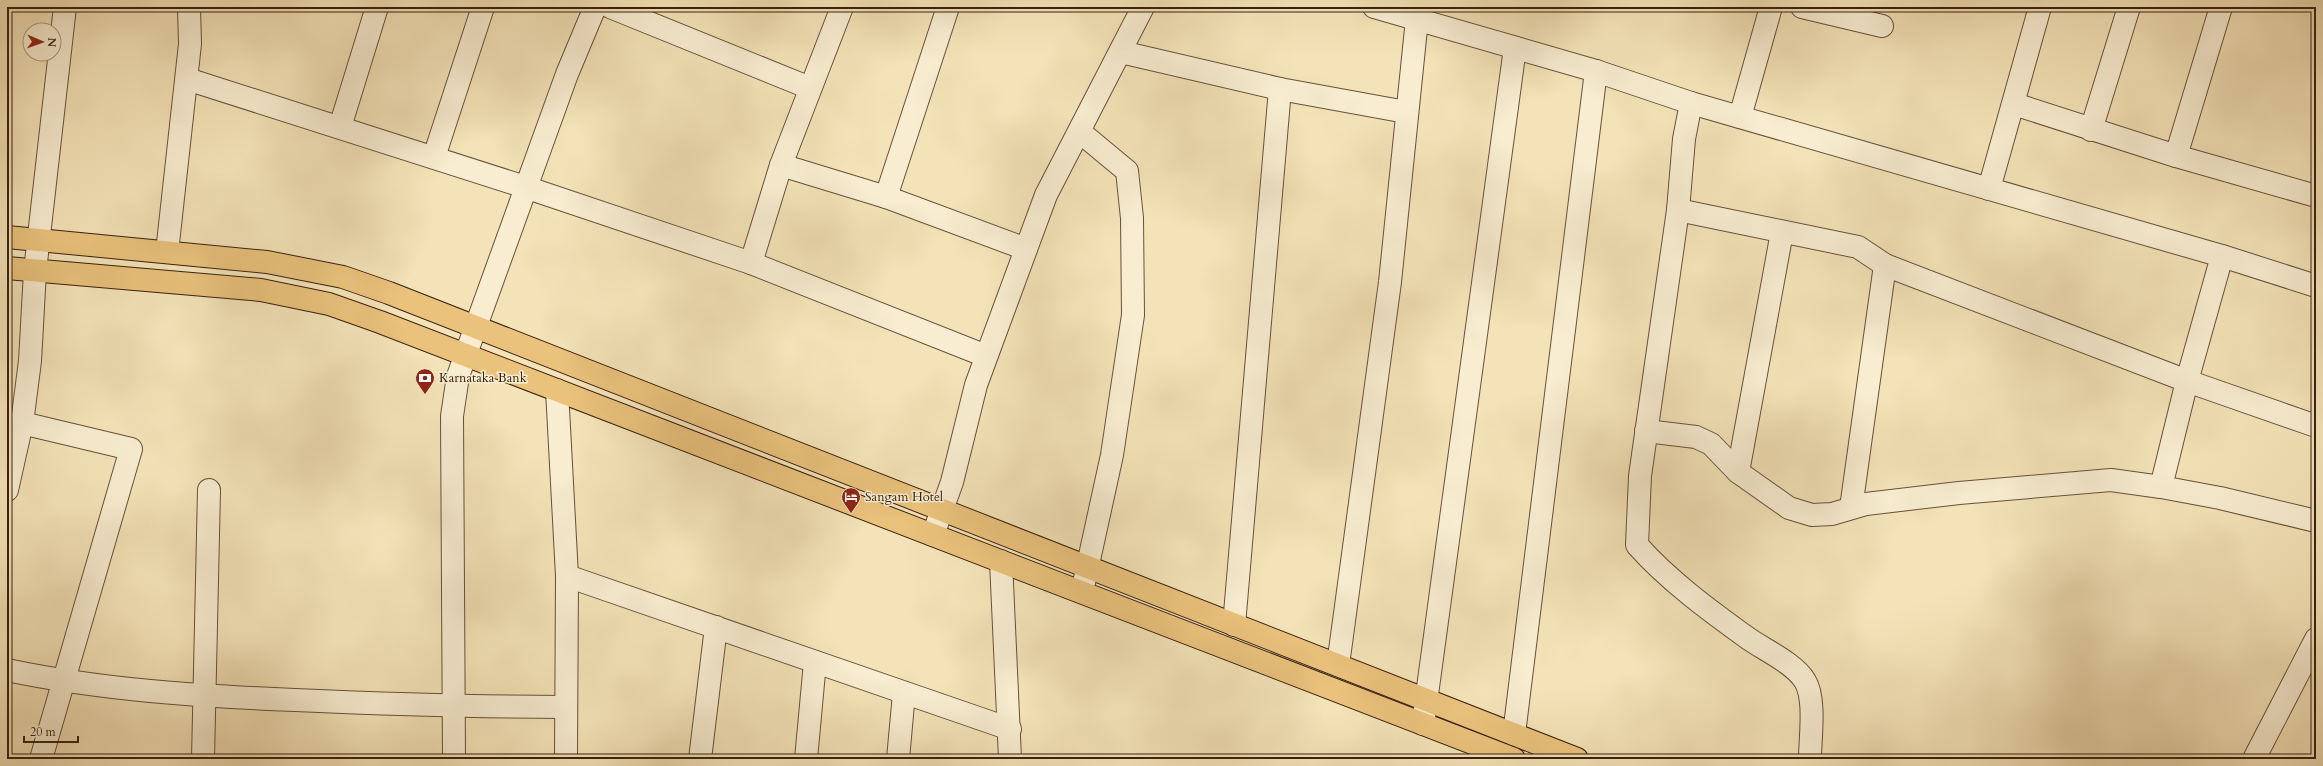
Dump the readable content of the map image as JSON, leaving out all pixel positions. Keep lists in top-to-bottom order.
{
  "places": {
    "bank": ["Karnataka Bank"],
    "hotel": ["Sangam Hotel"]
  },
  "scale_bar": "20 m",
  "north": "right"
}
